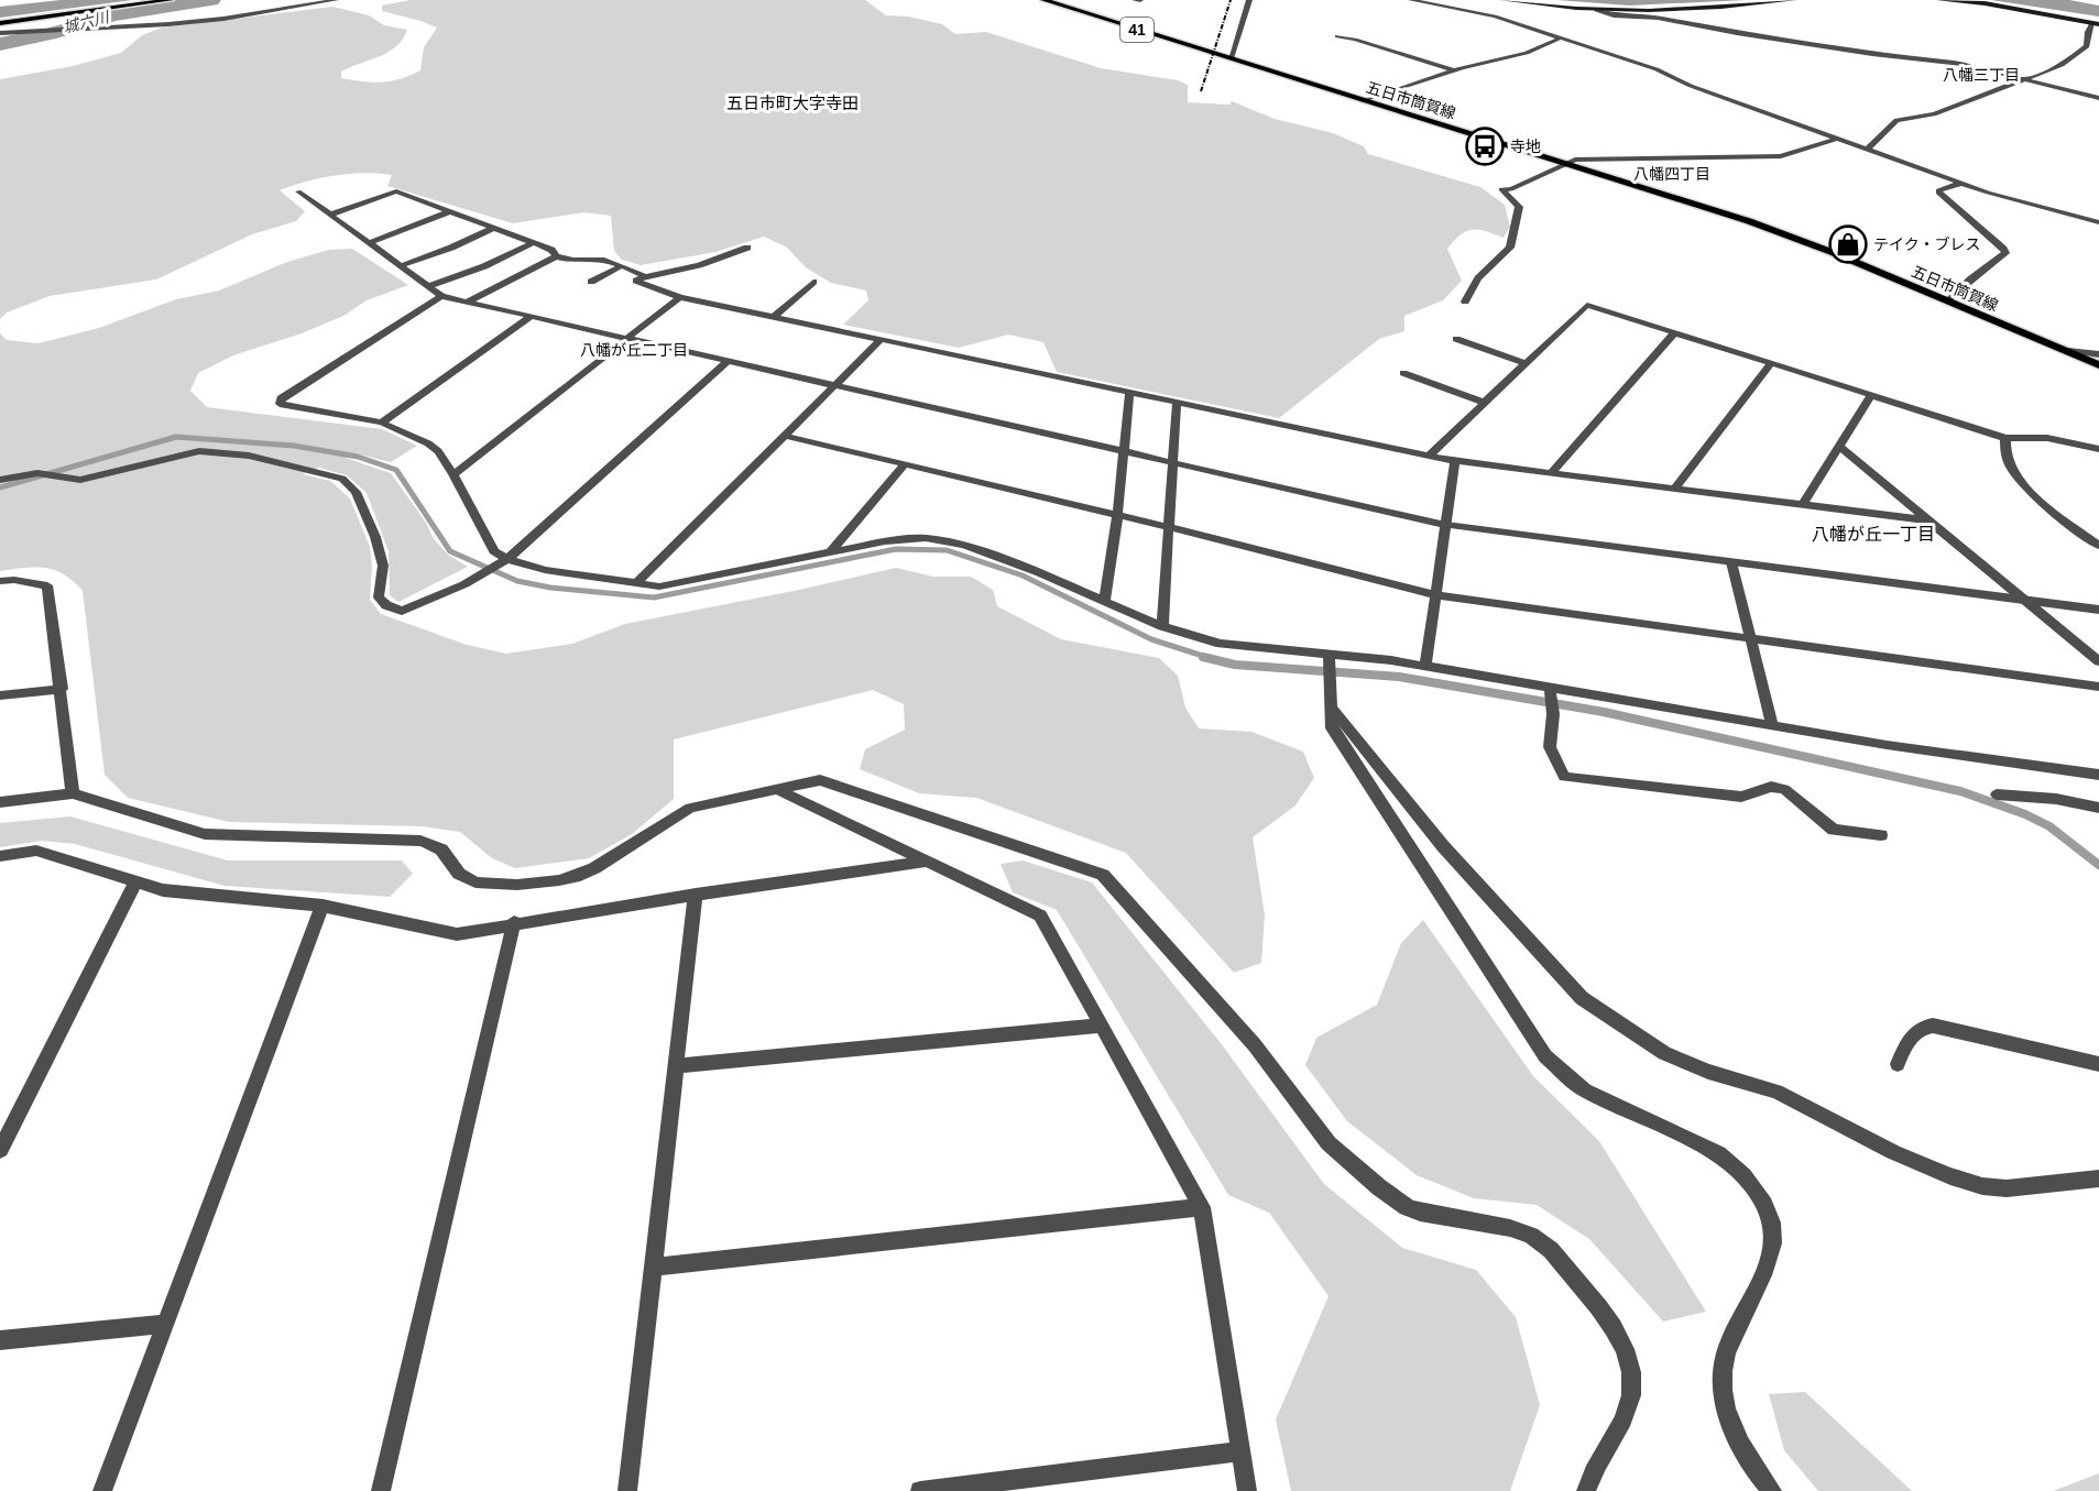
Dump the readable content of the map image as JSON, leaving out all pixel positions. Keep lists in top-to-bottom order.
{
  "streets": {
    "main road": ["41", "五日市筒賀線"]
  },
  "districts": [
    "八幡三丁目",
    "五日市町大字寺田",
    "八幡四丁目",
    "八幡が丘二丁目",
    "八幡が丘一丁目"
  ],
  "water": ["城六川"],
  "places": {
    "bus stop": ["寺地"],
    "shop": ["テイク・ブレス"]
  }
}
